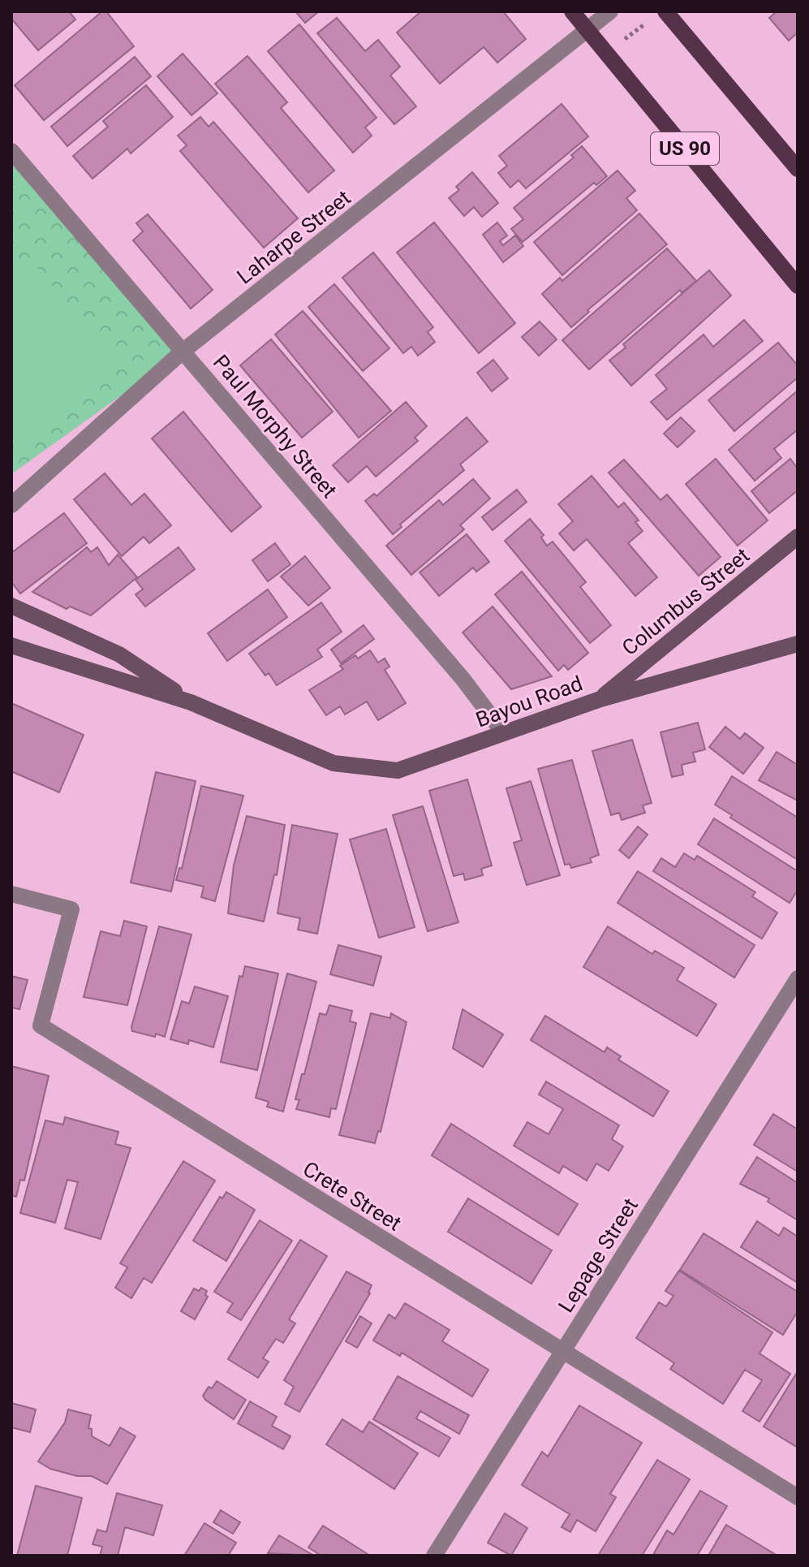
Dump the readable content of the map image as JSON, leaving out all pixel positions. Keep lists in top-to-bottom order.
{
  "streets": {
    "main road": ["US 90", "Columbus Street", "Bayou Road"],
    "street": [
      "Laharpe Street",
      "Paul Morphy Street",
      "Crete Street",
      "Lepage Street"
    ]
  },
  "crossings": [
    ["US 90", "Laharpe Street"],
    ["Laharpe Street", "Paul Morphy Street"],
    ["Paul Morphy Street", "Bayou Road"],
    ["Columbus Street", "Bayou Road"],
    ["Crete Street", "Lepage Street"]
  ]
}
